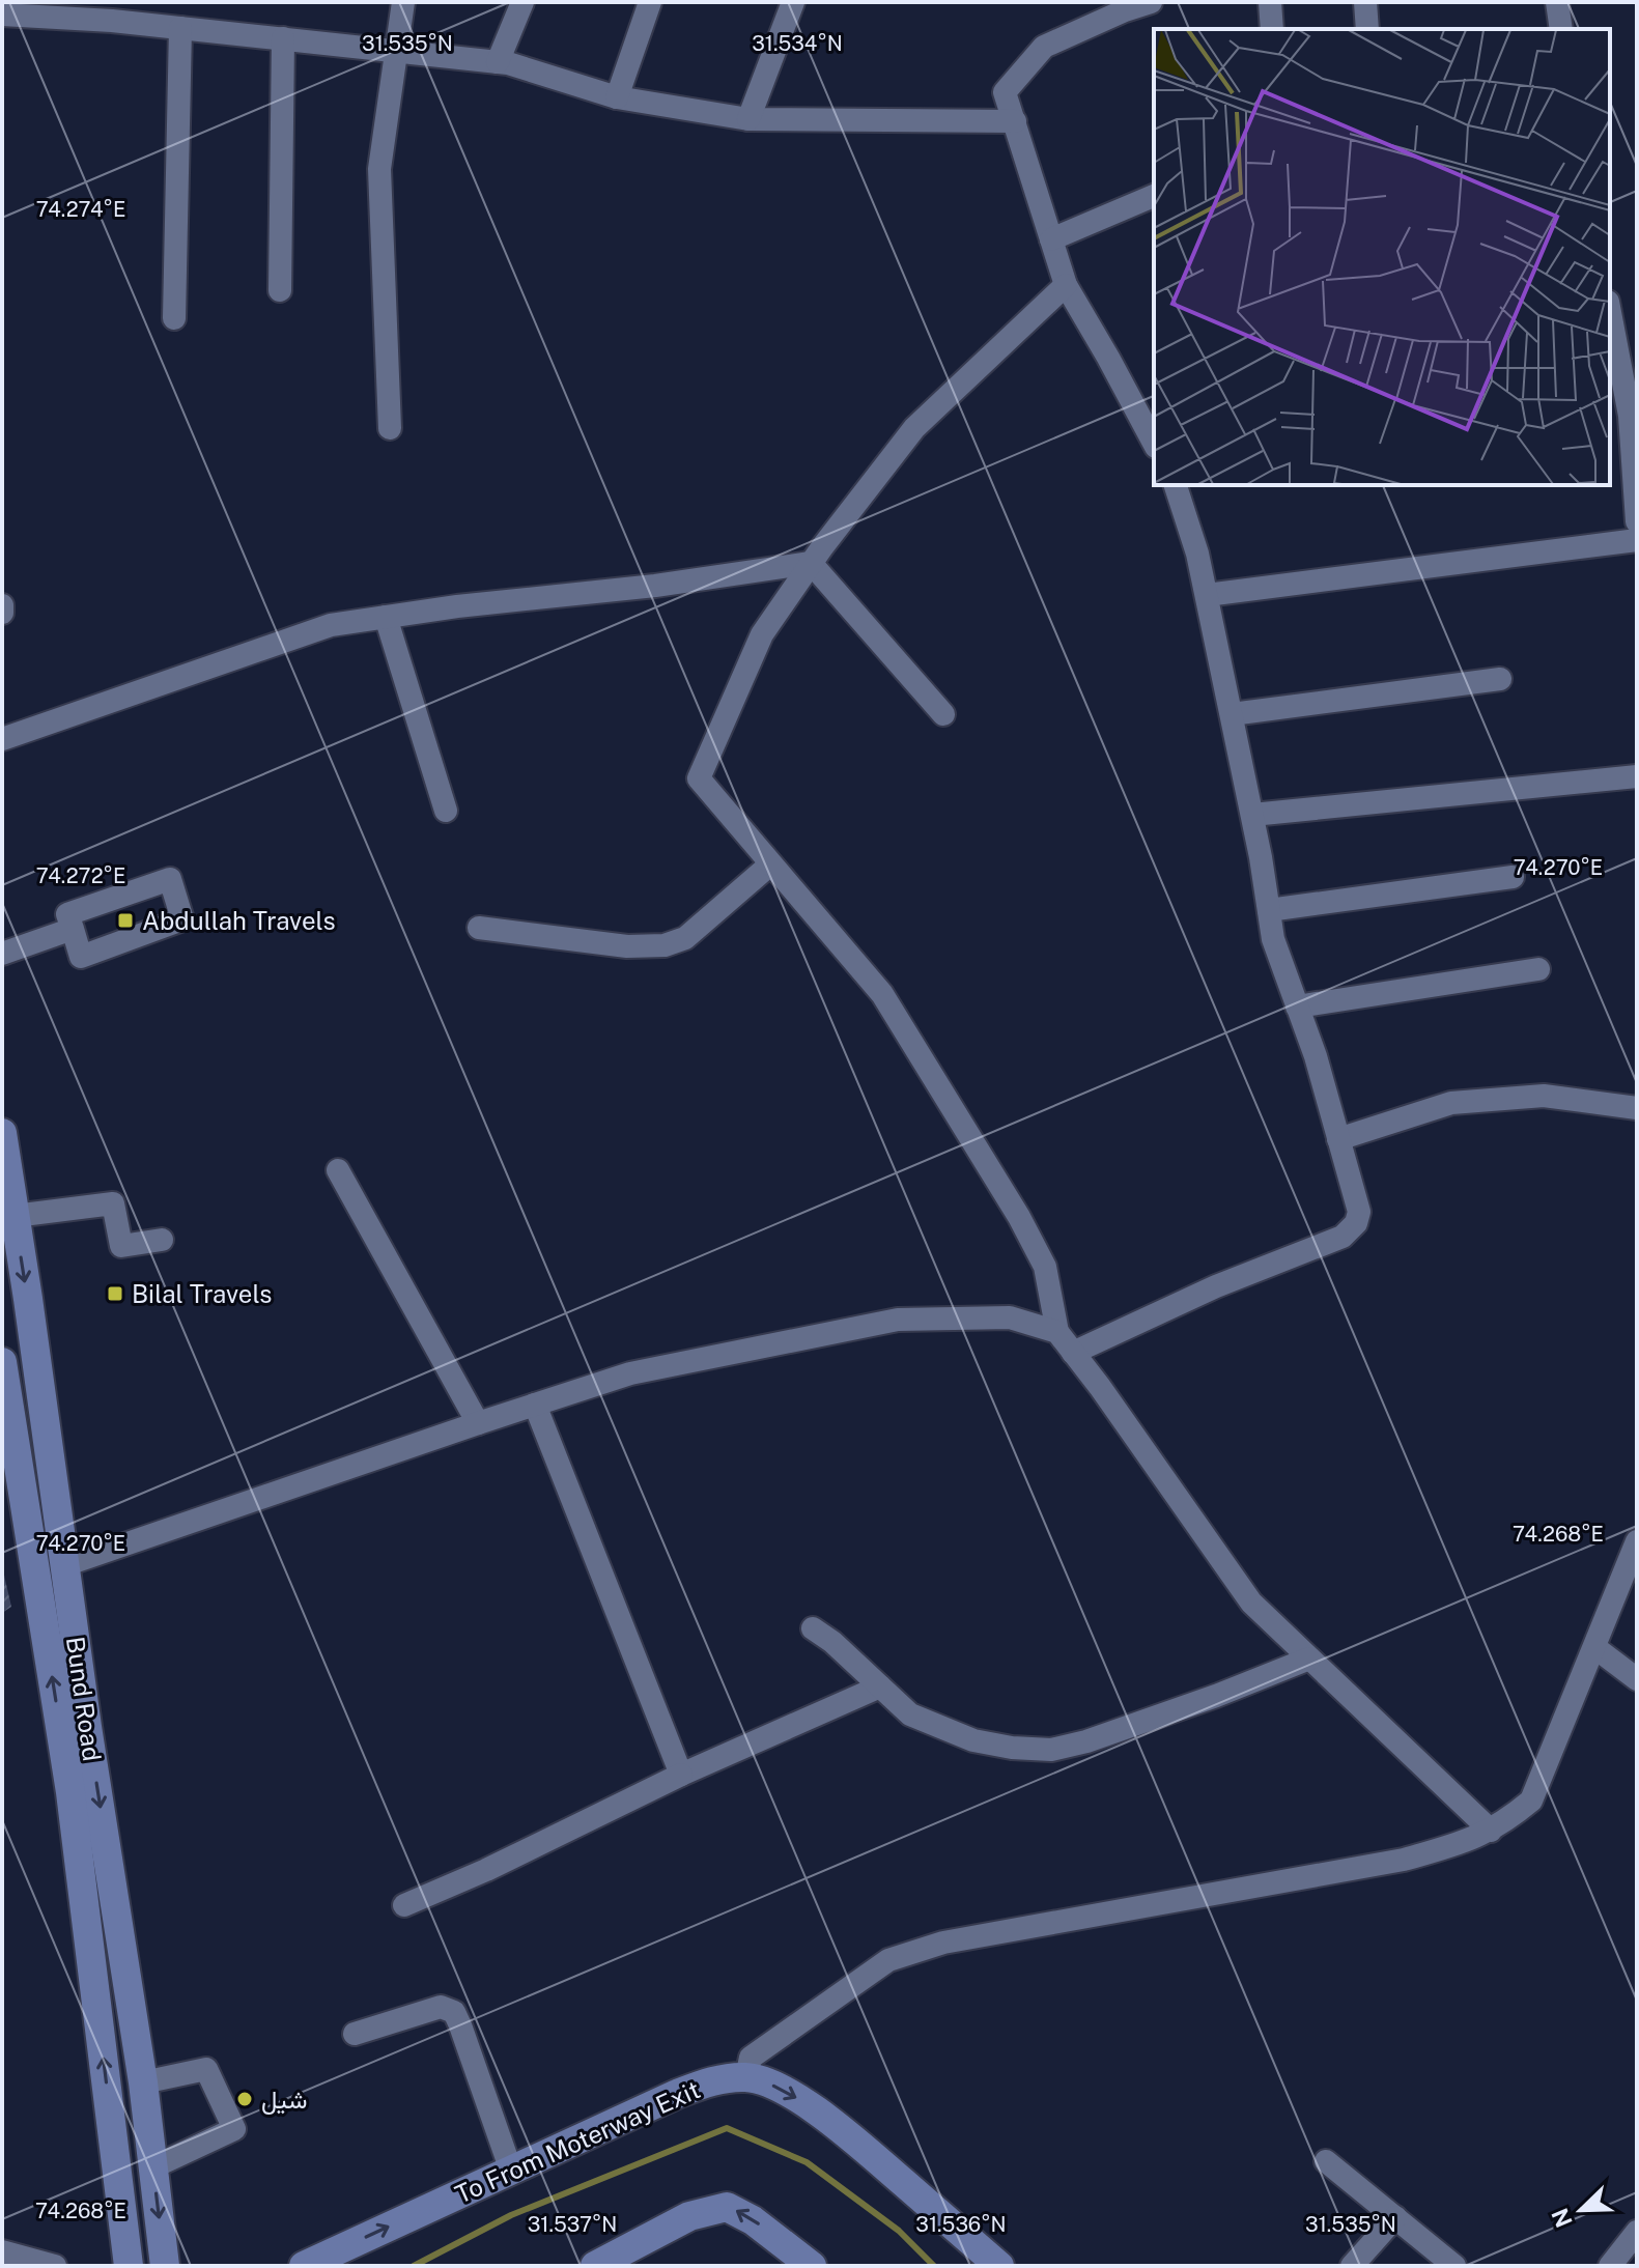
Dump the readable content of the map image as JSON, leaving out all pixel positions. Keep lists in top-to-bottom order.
{
  "streets": {
    "main road": ["Bund Road", "To From Moterway Exit"]
  },
  "one_way": ["To From Moterway Exit"],
  "places": {
    "transit": ["Abdullah Travels", "Bilal Travels"],
    "other": ["شیل"]
  },
  "north": "bottom left",
  "coordinates": [
    "31.535°N",
    "31.534°N",
    "74.274°E",
    "74.270°E",
    "74.272°E",
    "74.268°E",
    "31.537°N",
    "31.536°N"
  ]
}
